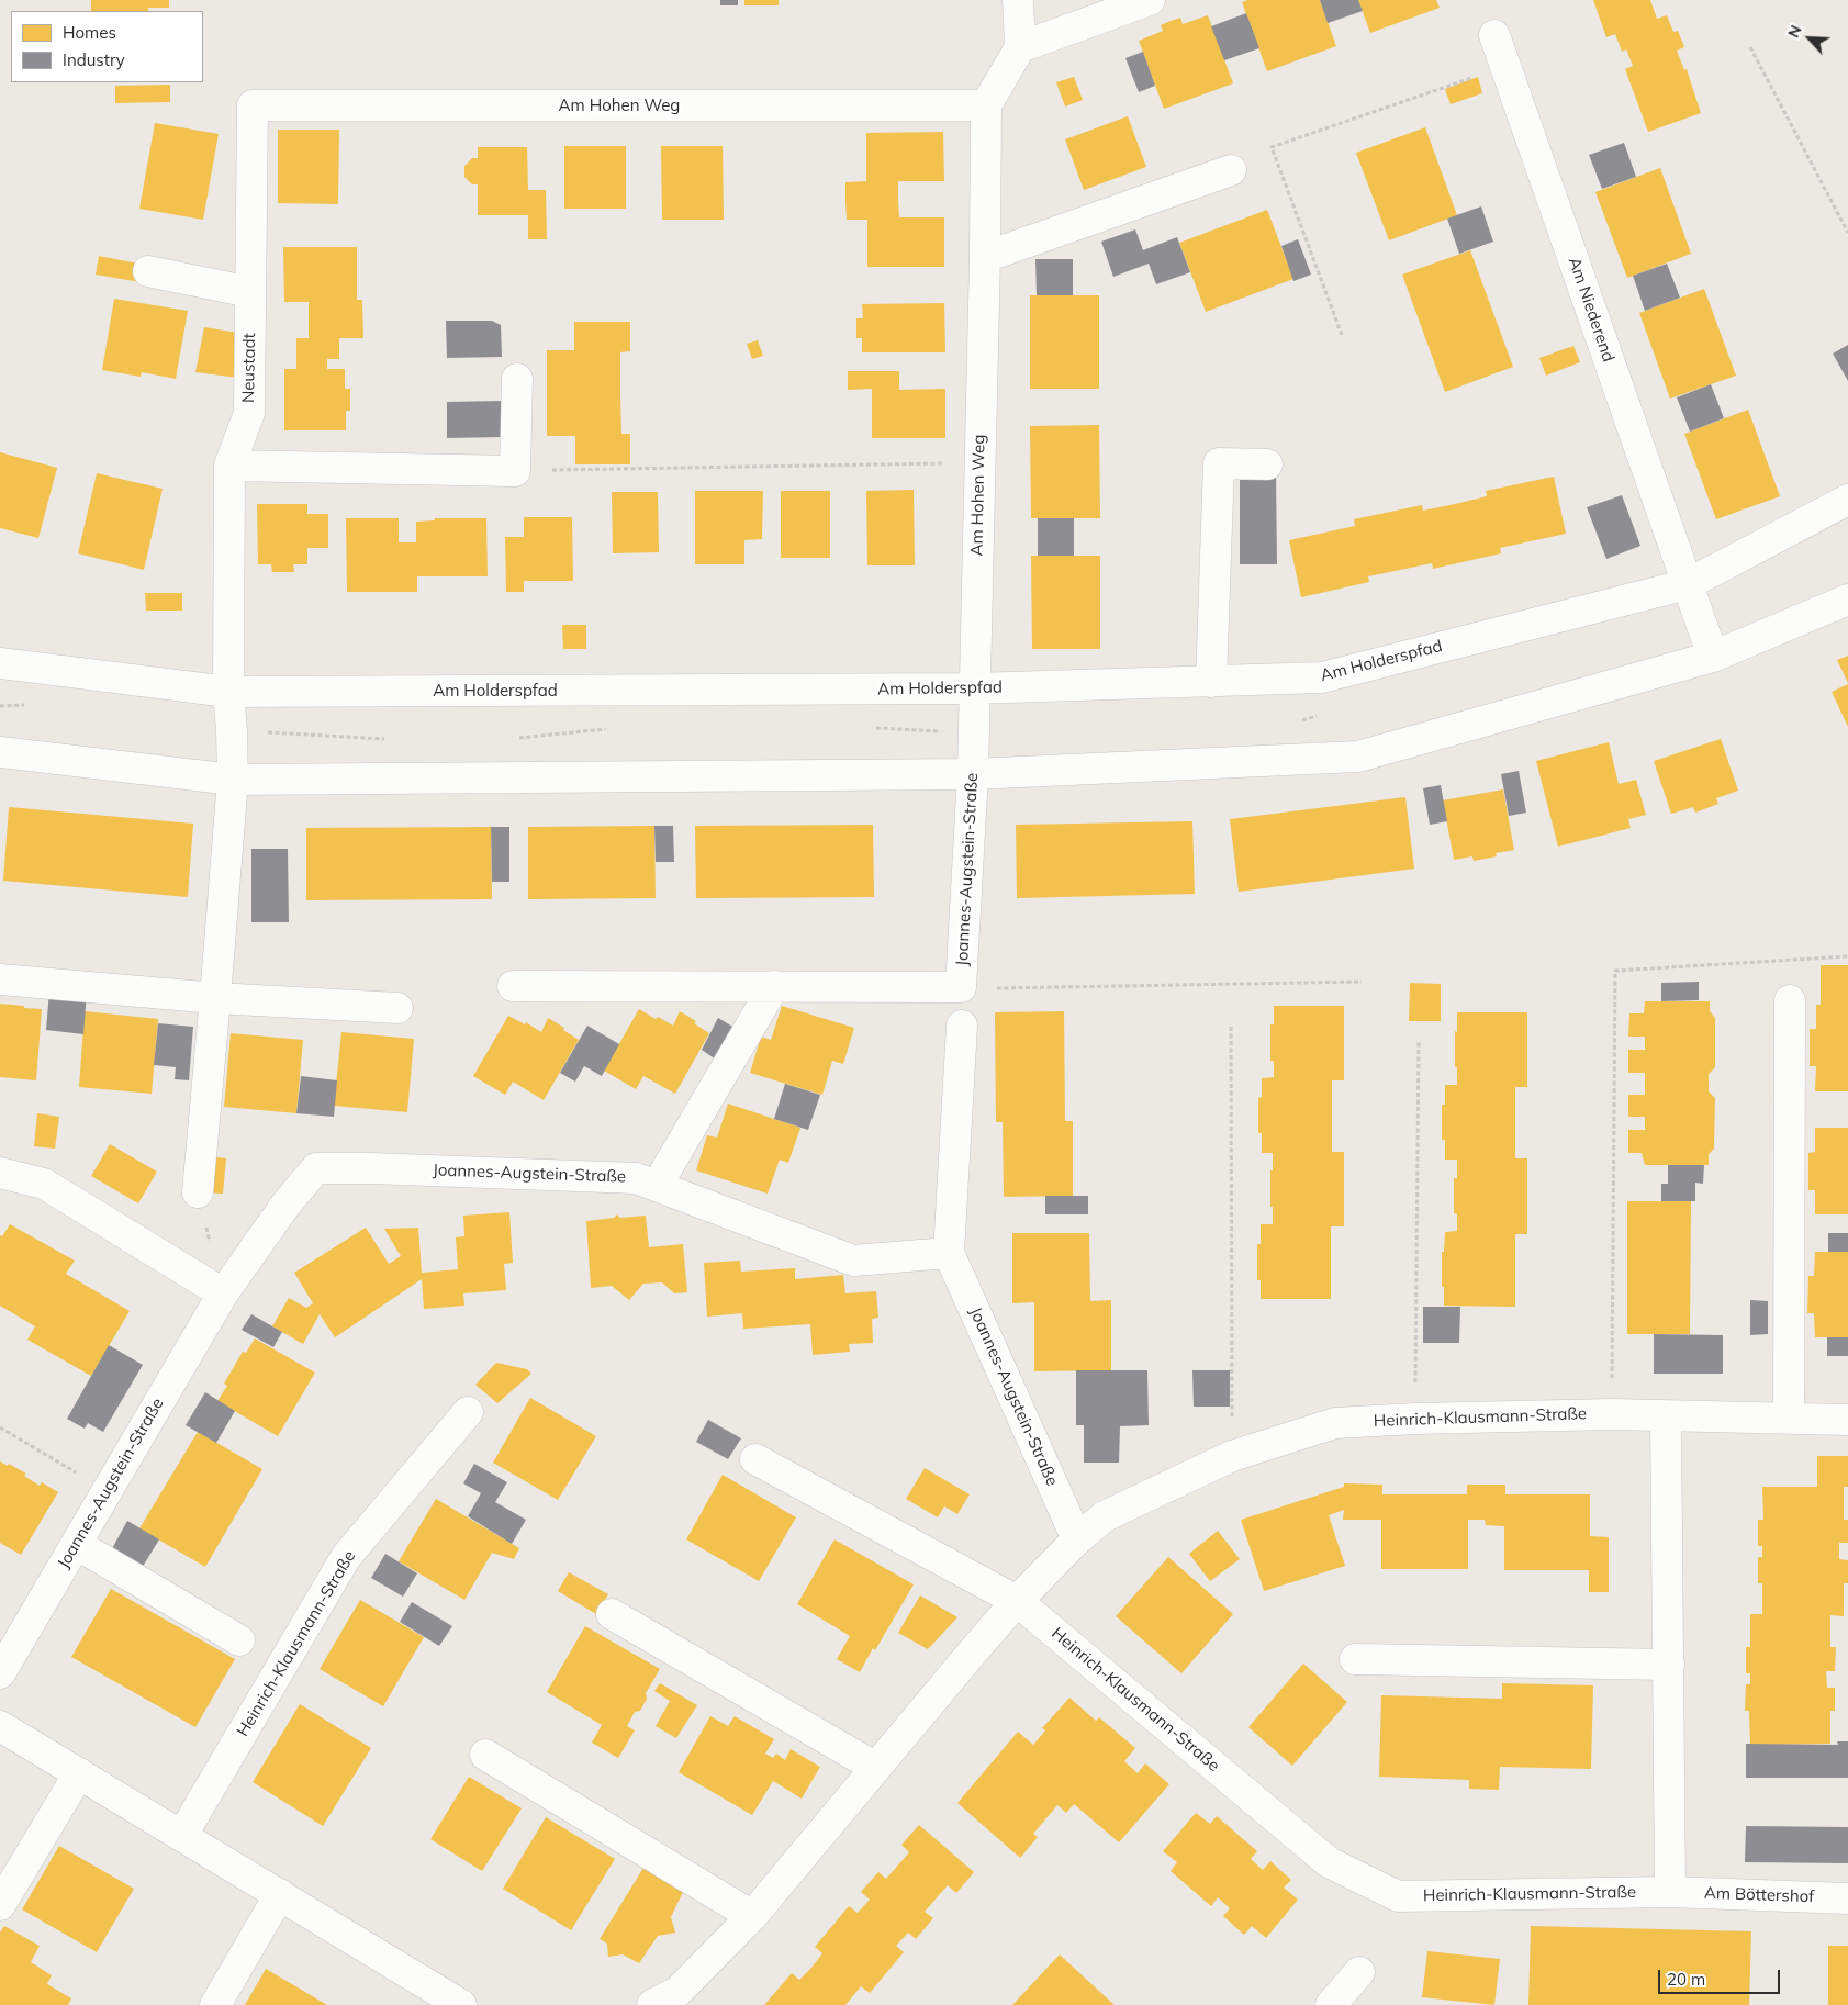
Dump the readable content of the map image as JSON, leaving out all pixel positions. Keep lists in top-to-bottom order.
{
  "streets": {
    "street": [
      "Am Hohen Weg",
      "Am Niederend",
      "Neustadt",
      "Am Holderspfad",
      "Joannes-Augstein-Straße",
      "Heinrich-Klausmann-Straße",
      "Am Böttershof"
    ]
  },
  "crossings": [
    ["Am Hohen Weg", "Neustadt"],
    ["Am Hohen Weg", "Am Holderspfad"],
    ["Am Hohen Weg", "Joannes-Augstein-Straße"],
    ["Am Niederend", "Am Holderspfad"],
    ["Neustadt", "Am Holderspfad"],
    ["Joannes-Augstein-Straße", "Heinrich-Klausmann-Straße"],
    ["Heinrich-Klausmann-Straße", "Am Böttershof"]
  ],
  "legend": ["Homes", "Industry"],
  "scale_bar": "20 m",
  "north": "top left"
}
